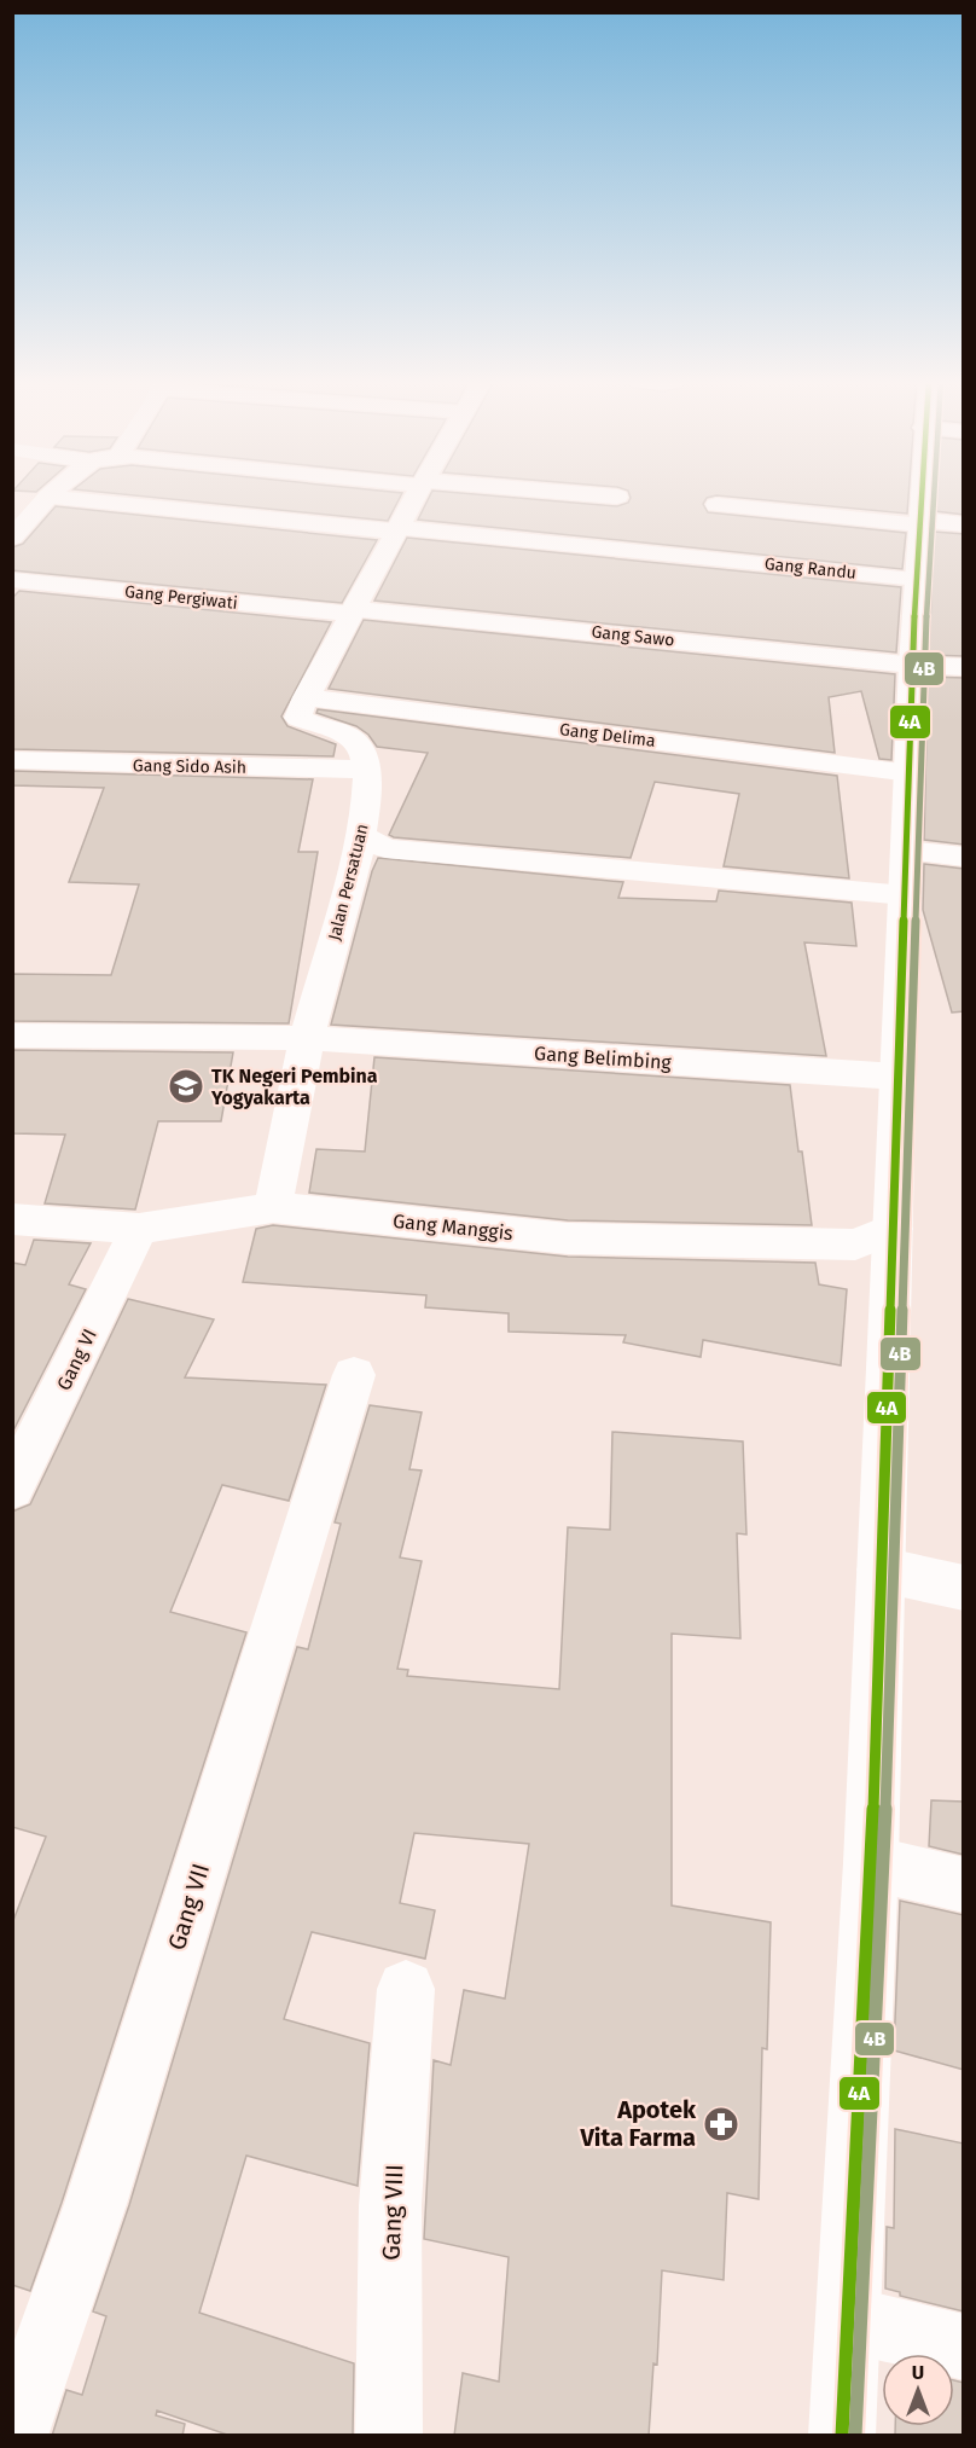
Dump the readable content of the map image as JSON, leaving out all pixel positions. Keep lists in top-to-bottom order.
{
  "streets": {
    "street": [
      "Gang Randu",
      "Gang Pergiwati",
      "Gang Sawo",
      "Gang Delima",
      "Gang Sido Asih",
      "Jalan Persatuan",
      "Gang Belimbing",
      "Gang Manggis",
      "Gang VI",
      "Gang VII",
      "Gang VIII"
    ]
  },
  "crossings": [
    ["Gang Pergiwati", "Gang Sawo"],
    ["Gang Sido Asih", "Jalan Persatuan"],
    ["Jalan Persatuan", "Gang Belimbing"],
    ["Jalan Persatuan", "Gang Manggis"],
    ["Gang Manggis", "Gang VI"]
  ],
  "places": {
    "school or university": ["TK Negeri Pembina Yogyakarta"],
    "pharmacy": ["Apotek Vita Farma"]
  },
  "lines": ["transit line 4A", "transit line 4B"],
  "north": "top"
}
